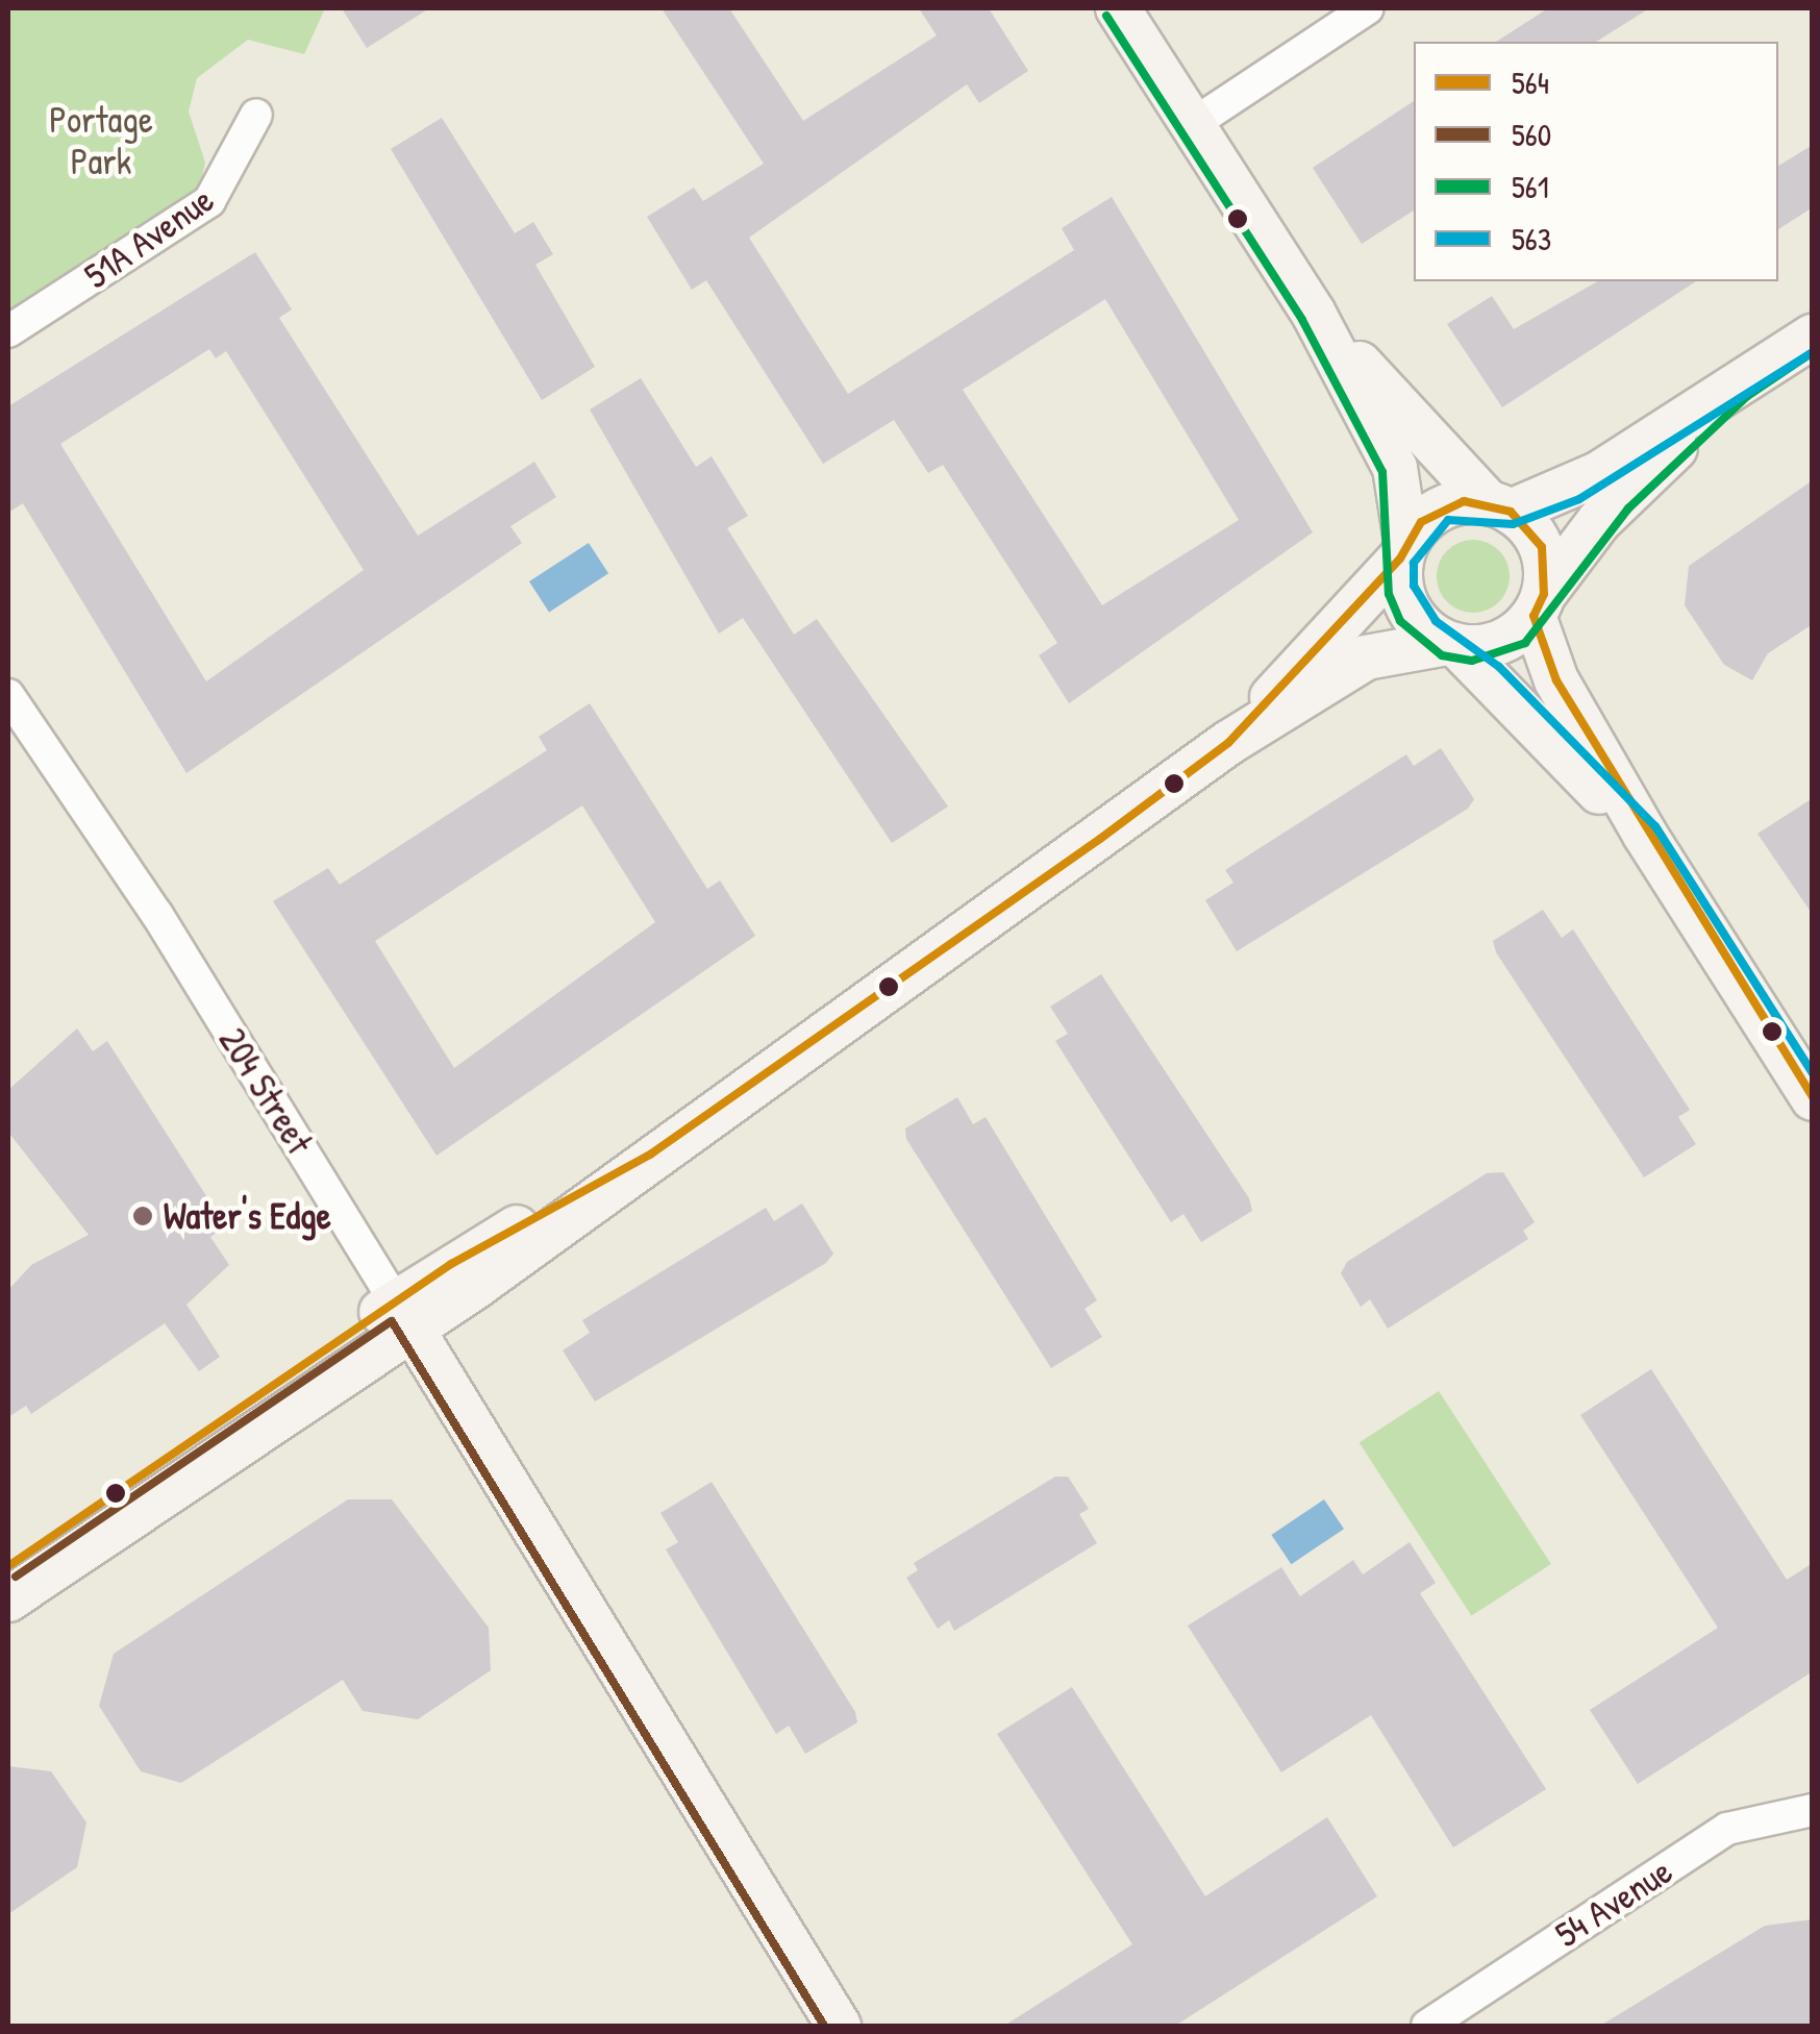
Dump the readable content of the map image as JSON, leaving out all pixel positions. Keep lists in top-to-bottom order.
{
  "streets": {
    "street": ["51A Avenue", "204 Street", "54 Avenue"]
  },
  "parks": ["Portage Park"],
  "places": ["Water's Edge"],
  "lines": [
    "transit line 561",
    "transit line 563",
    "transit line 564",
    "transit line 560"
  ],
  "legend": [
    "564",
    "560",
    "561",
    "563"
  ]
}
